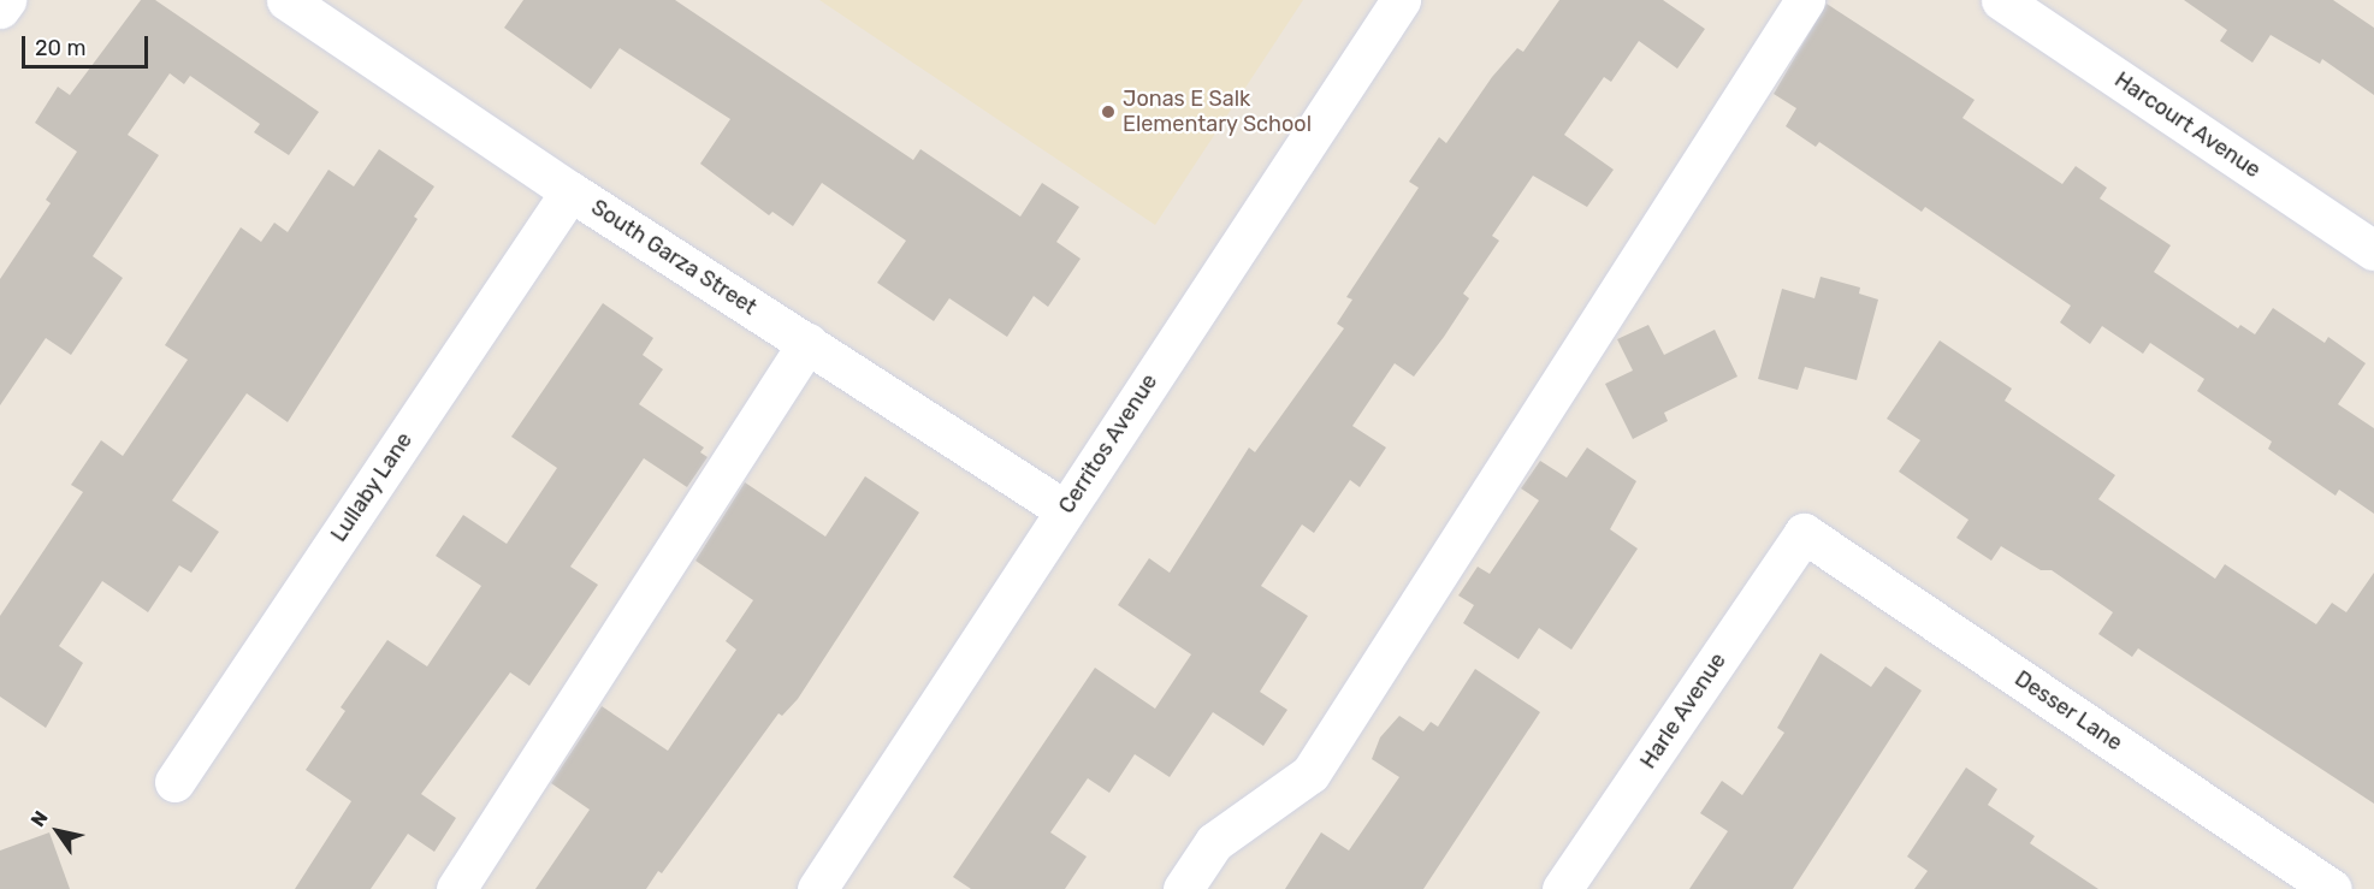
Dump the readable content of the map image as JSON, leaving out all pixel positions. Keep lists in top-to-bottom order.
{
  "streets": {
    "street": [
      "Harcourt Avenue",
      "South Garza Street",
      "Cerritos Avenue",
      "Lullaby Lane",
      "Harle Avenue",
      "Desser Lane"
    ]
  },
  "crossings": [
    ["South Garza Street", "Cerritos Avenue"],
    ["South Garza Street", "Lullaby Lane"],
    ["Harle Avenue", "Desser Lane"]
  ],
  "places": ["Jonas E Salk Elementary School"],
  "scale_bar": "20 m",
  "north": "top left"
}
